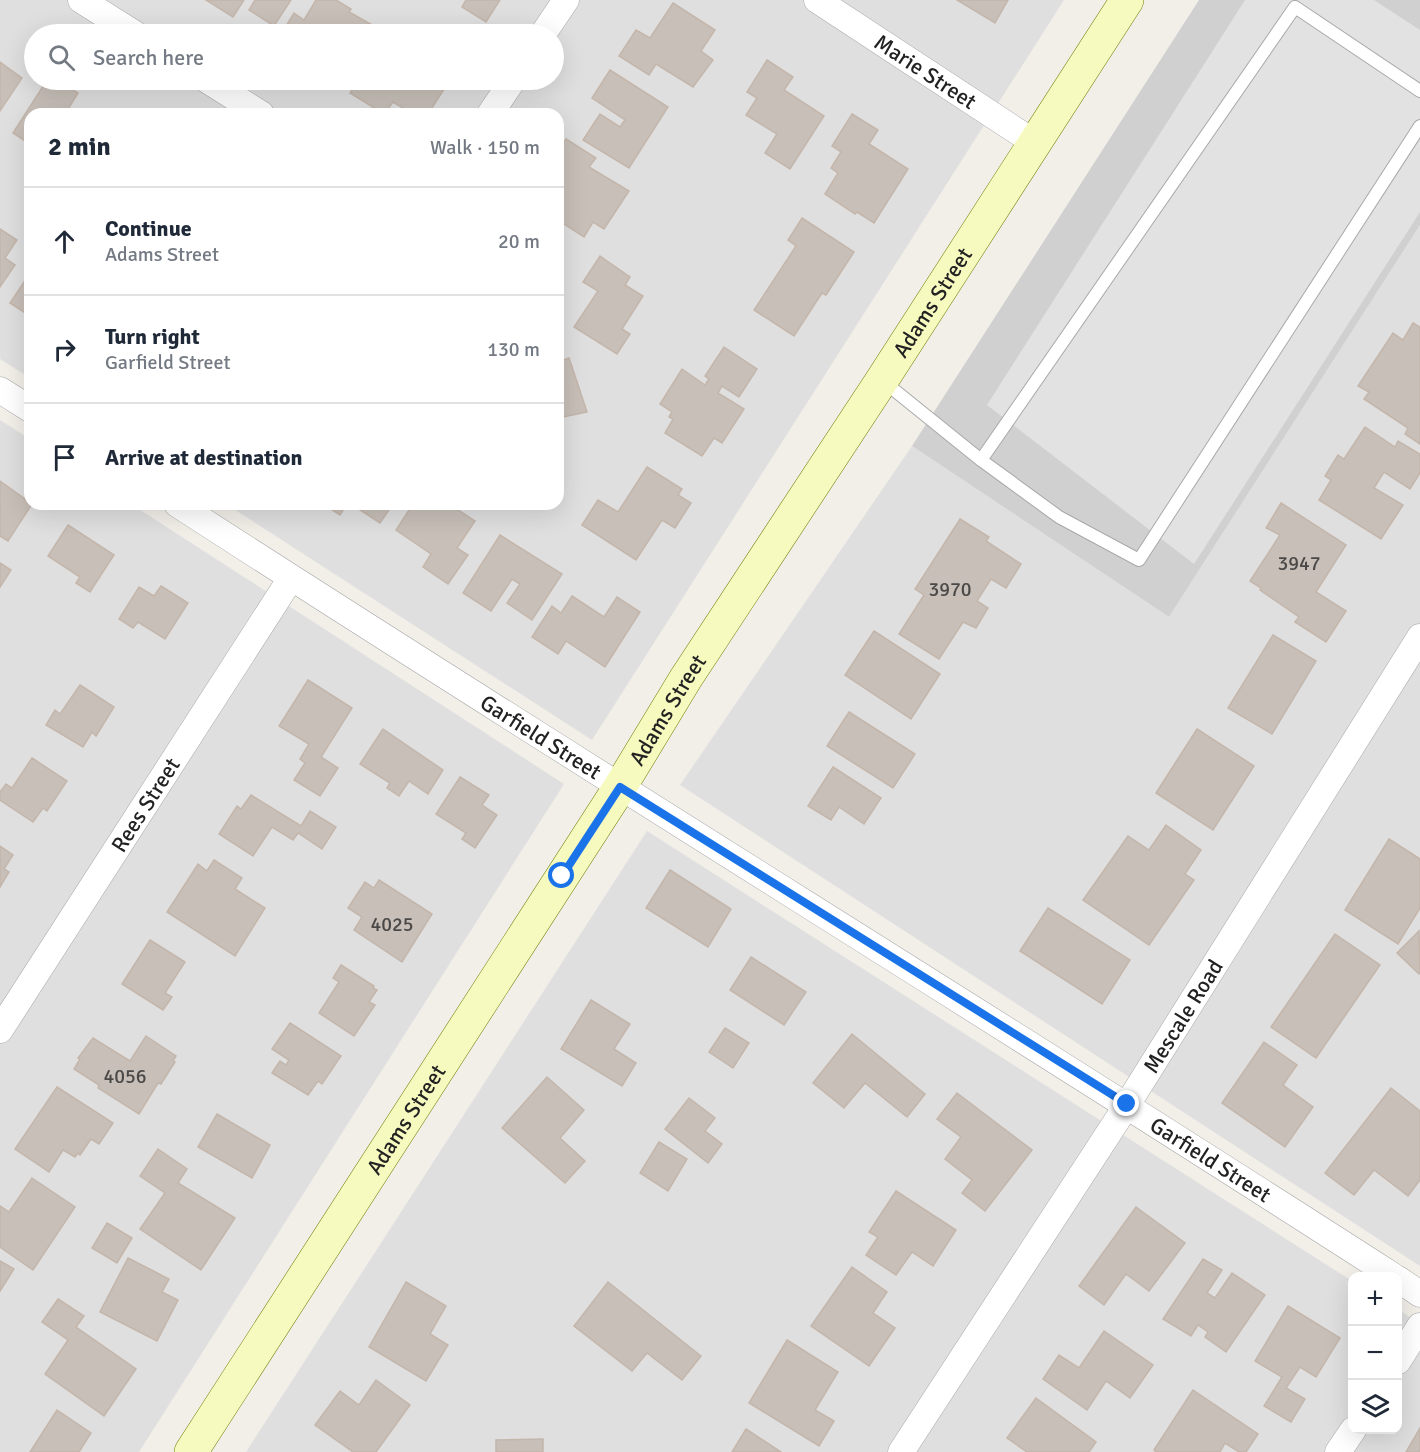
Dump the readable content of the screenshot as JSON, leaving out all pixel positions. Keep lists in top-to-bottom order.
{
  "streets": {
    "main road": ["Adams Street"],
    "street": [
      "Marie Street",
      "Garfield Street",
      "Rees Street",
      "Mescale Road"
    ]
  },
  "crossings": [
    ["Marie Street", "Adams Street"],
    ["Adams Street", "Garfield Street"],
    ["Garfield Street", "Rees Street"],
    ["Garfield Street", "Mescale Road"]
  ],
  "house_numbers": [
    "3947",
    "3970",
    "4025",
    "4056"
  ],
  "page": {
    "search": "Search here",
    "heading": ["2 min", "Walk · 150 m"],
    "list": [
      ["Continue", "Adams Street", "20 m"],
      ["Turn right", "Garfield Street", "130 m"],
      "Arrive at destination"
    ],
    "map_buttons": ["+", "−"]
  }
}
